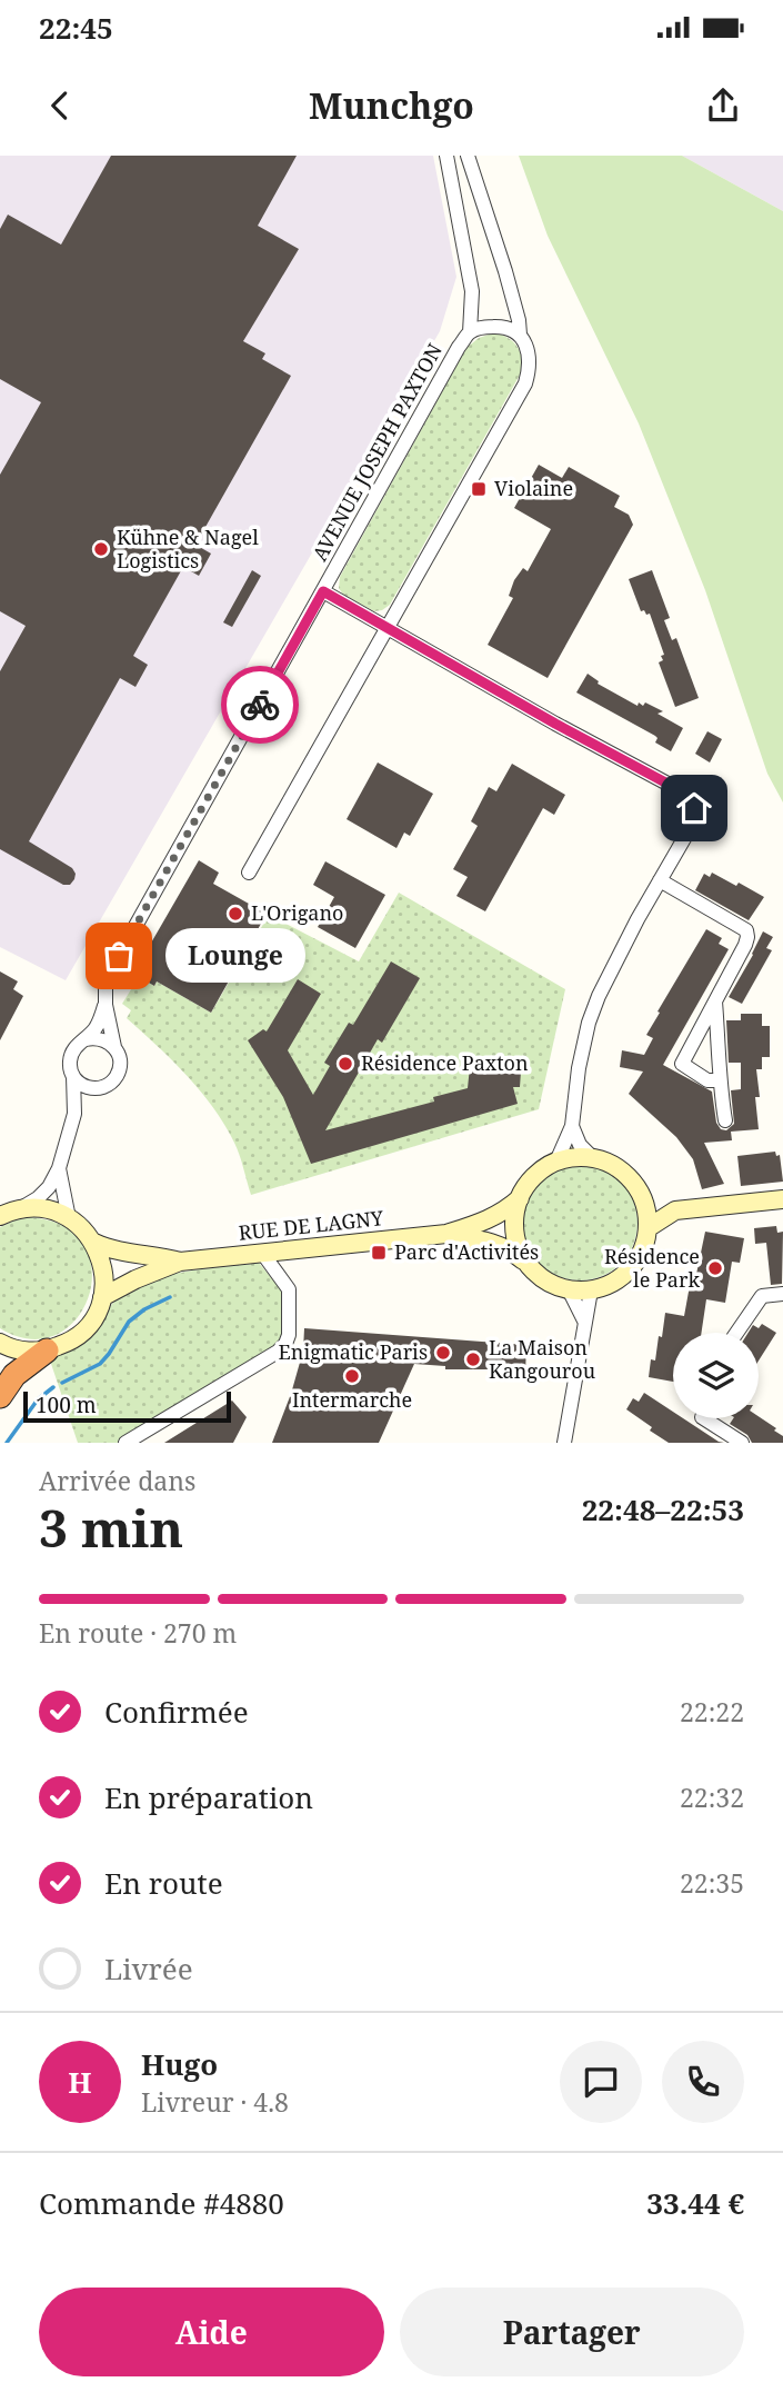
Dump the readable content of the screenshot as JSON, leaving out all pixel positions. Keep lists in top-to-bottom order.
{
  "streets": {
    "main road": ["RUE DE LAGNY"],
    "street": ["AVENUE JOSEPH PAXTON"]
  },
  "places": {
    "transit": ["Violaine", "Parc d'Activités"],
    "other": [
      "Kühne & Nagel Logistics",
      "L'Origano",
      "Lounge",
      "Résidence Paxton",
      "Résidence le Park",
      "Enigmatic Paris",
      "La Maison Kangourou",
      "Intermarche"
    ]
  },
  "scale_bar": "100 m",
  "page": {
    "status": "22:45",
    "header": "Munchgo",
    "bubble": "Lounge",
    "scale": "100 m",
    "heading": ["3 min", "Arrivée dans", "22:48–22:53"],
    "panel": [
      "Hugo",
      "Livreur · 4.8",
      "Commande #4880",
      "33.44 €"
    ],
    "bar": "En route · 270 m",
    "list": [
      ["Confirmée", "22:22"],
      ["En préparation", "22:32"],
      ["En route", "22:35"],
      "Livrée"
    ],
    "round": "H",
    "buttons": ["Aide", "Partager"]
  }
}
